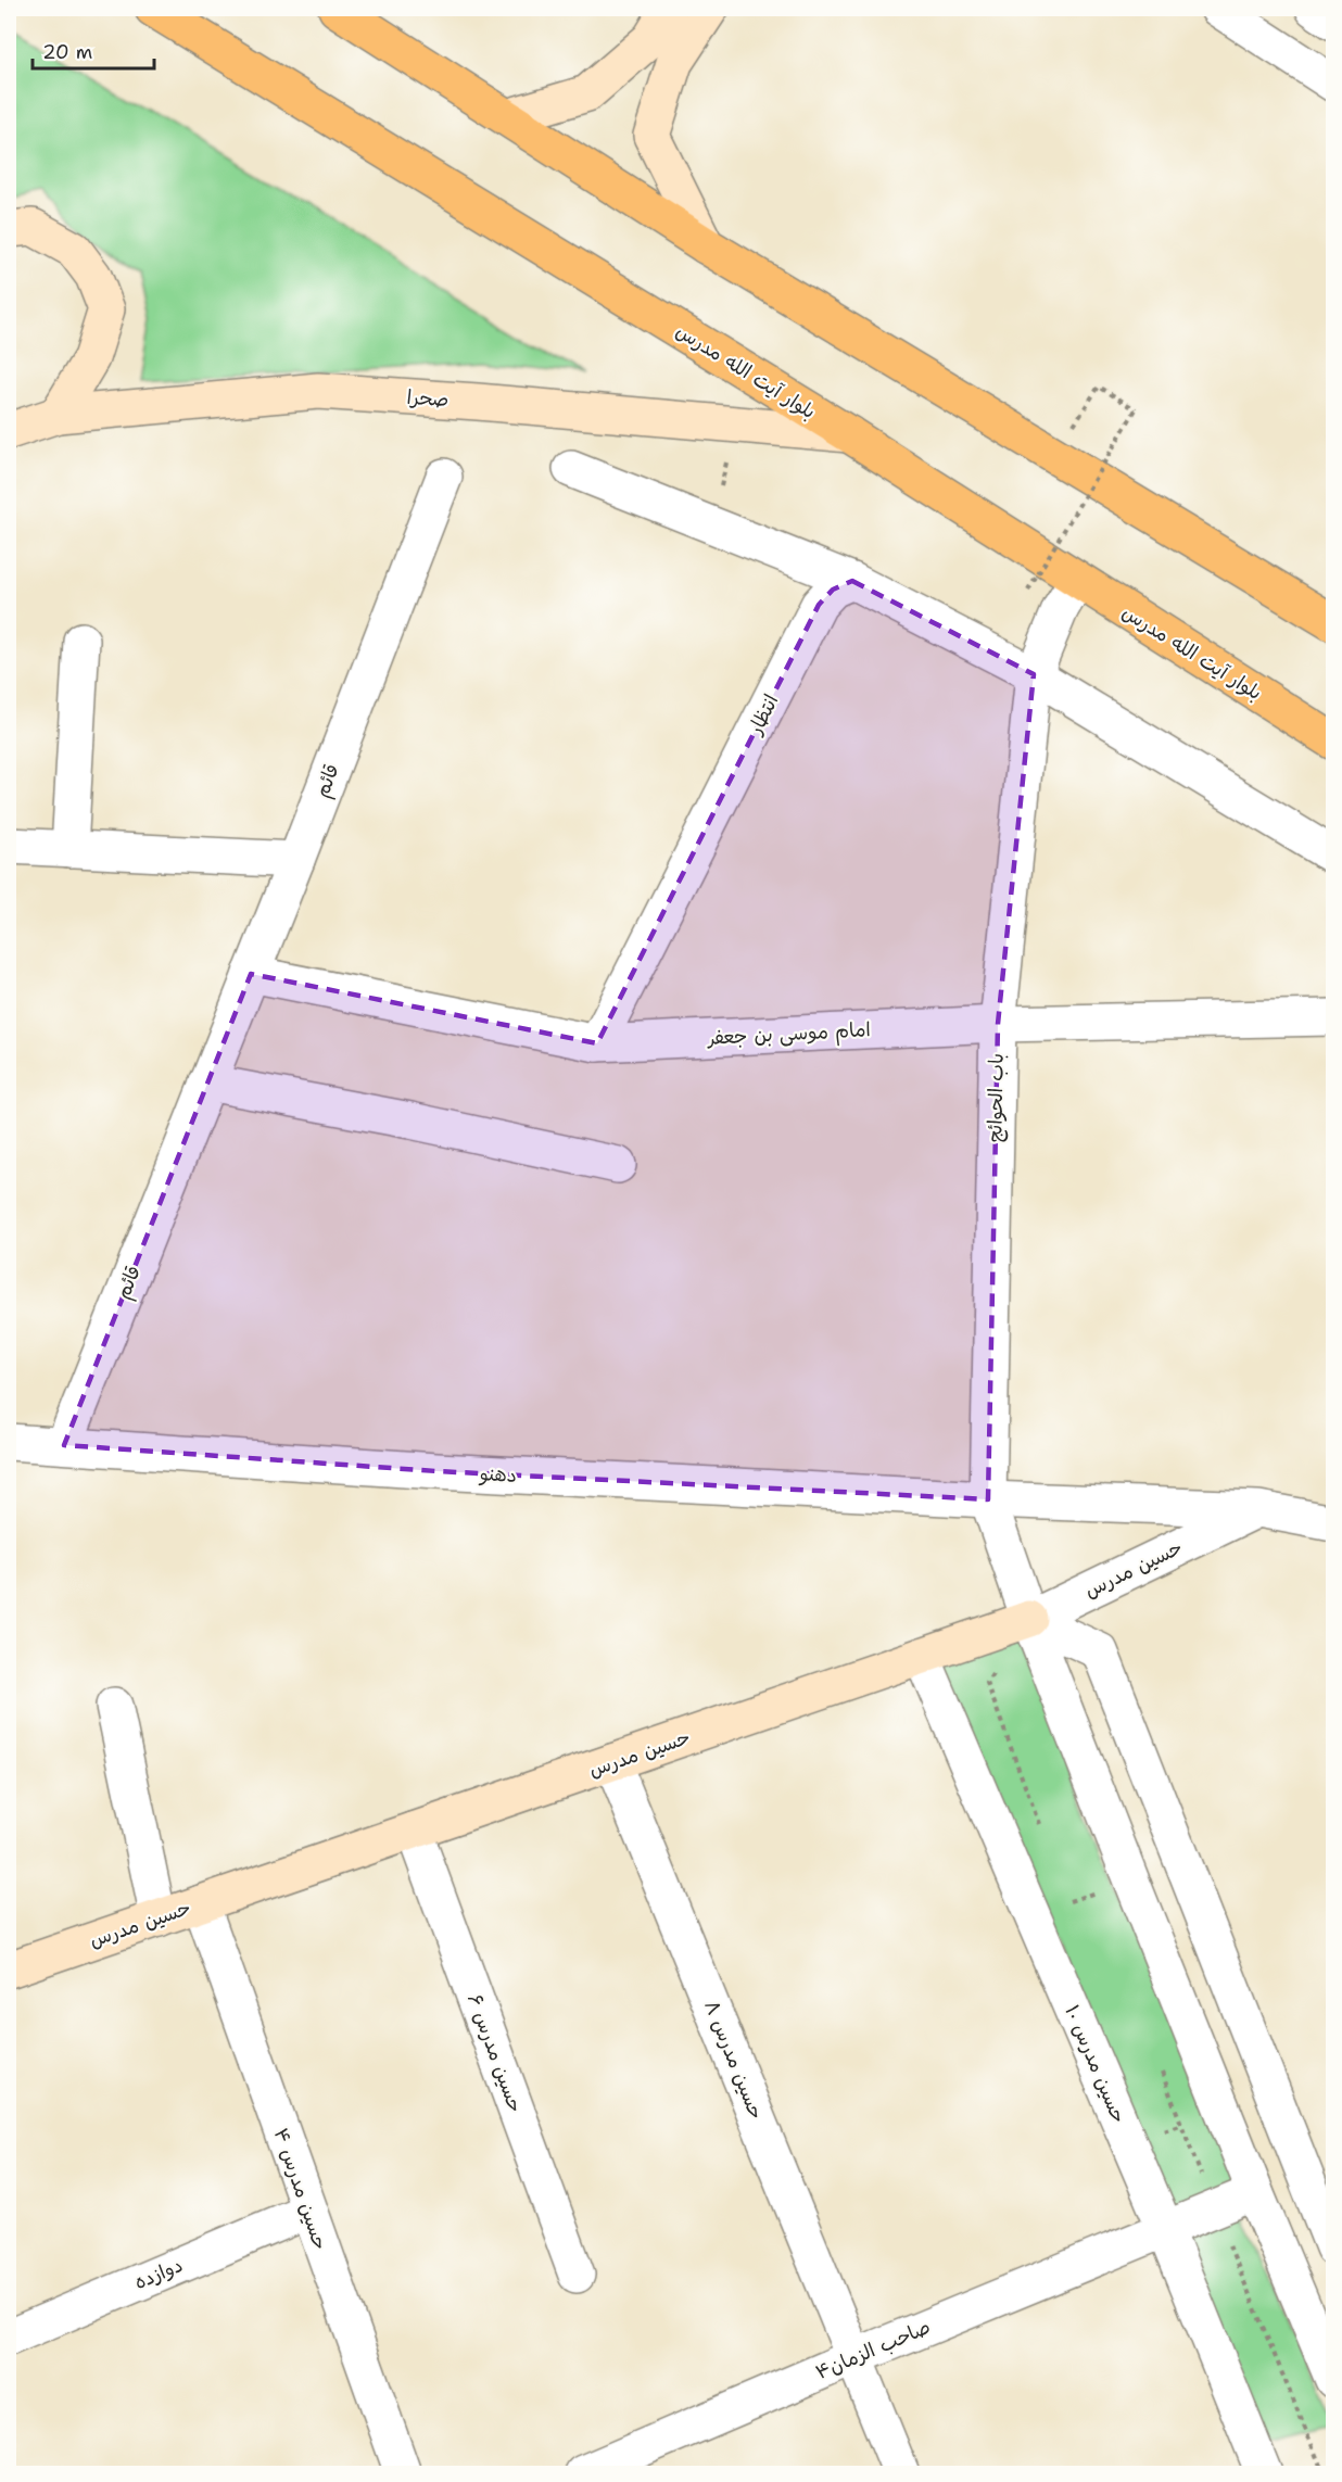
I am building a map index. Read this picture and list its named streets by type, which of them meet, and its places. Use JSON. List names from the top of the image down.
{
  "streets": {
    "main road": ["بلوار آیت الله مدرس"],
    "street": [
      "صحرا",
      "انتظار",
      "قائم",
      "امام موسی بن جعفر",
      "باب الحوائج",
      "دهنو",
      "حسین مدرس",
      "حسین مدرس ۶",
      "حسین مدرس ۸",
      "حسین مدرس ۱۰",
      "حسین مدرس ۴",
      "دوازده",
      "صاحب الزمان۴"
    ]
  },
  "crossings": [
    ["بلوار آیت الله مدرس", "صحرا"],
    ["بلوار آیت الله مدرس", "باب الحوائج"],
    ["انتظار", "امام موسی بن جعفر"],
    ["قائم", "امام موسی بن جعفر"],
    ["قائم", "دهنو"],
    ["امام موسی بن جعفر", "باب الحوائج"],
    ["باب الحوائج", "دهنو"],
    ["باب الحوائج", "حسین مدرس"],
    ["دهنو", "حسین مدرس"],
    ["حسین مدرس", "حسین مدرس ۶"],
    ["حسین مدرس", "حسین مدرس ۸"],
    ["حسین مدرس", "حسین مدرس ۱۰"],
    ["حسین مدرس", "حسین مدرس ۴"],
    ["حسین مدرس ۸", "صاحب الزمان۴"],
    ["حسین مدرس ۱۰", "صاحب الزمان۴"],
    ["حسین مدرس ۴", "دوازده"]
  ],
  "scale_bar": "20 m"
}
